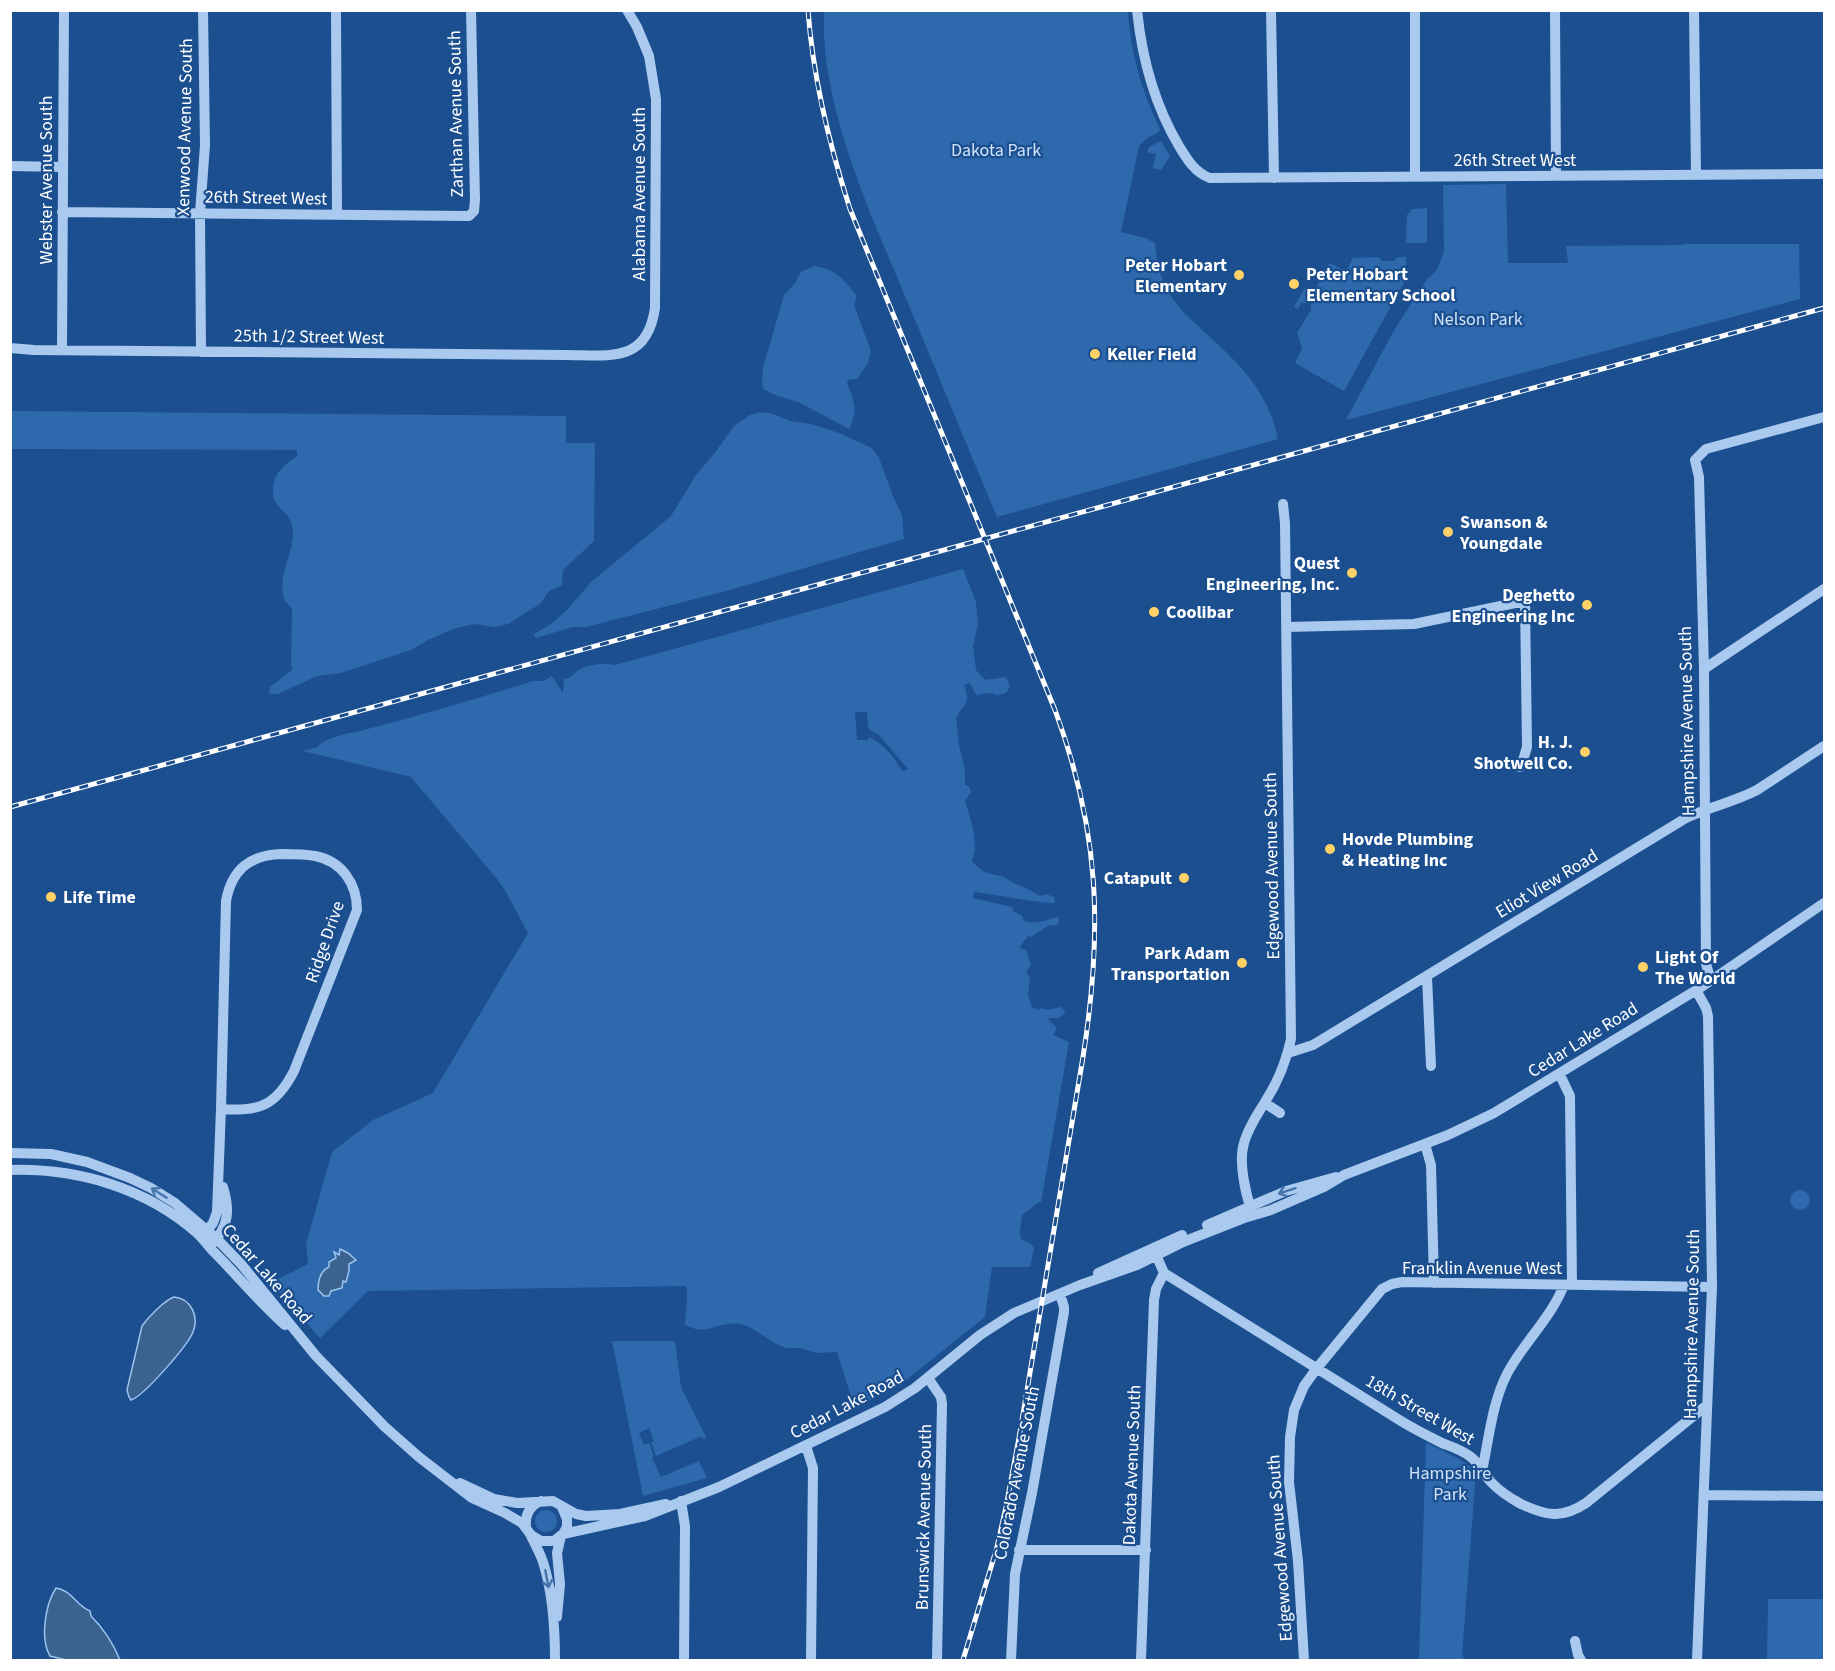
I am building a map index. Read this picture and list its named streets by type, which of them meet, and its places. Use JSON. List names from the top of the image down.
{
  "streets": {
    "street": [
      "Zarthan Avenue South",
      "Xenwood Avenue South",
      "26th Street West",
      "Webster Avenue South",
      "Alabama Avenue South",
      "25th 1/2 Street West",
      "Hampshire Avenue South",
      "Edgewood Avenue South",
      "Eliot View Road",
      "Ridge Drive",
      "Cedar Lake Road",
      "Franklin Avenue West",
      "18th Street West",
      "Dakota Avenue South",
      "Colorado Avenue South",
      "Brunswick Avenue South"
    ]
  },
  "crossings": [
    ["Zarthan Avenue South", "26th Street West"],
    ["Xenwood Avenue South", "26th Street West"],
    ["Xenwood Avenue South", "25th 1/2 Street West"],
    ["26th Street West", "Webster Avenue South"],
    ["Webster Avenue South", "25th 1/2 Street West"],
    ["Alabama Avenue South", "25th 1/2 Street West"],
    ["Hampshire Avenue South", "Eliot View Road"],
    ["Hampshire Avenue South", "Cedar Lake Road"],
    ["Hampshire Avenue South", "Franklin Avenue West"],
    ["Hampshire Avenue South", "18th Street West"],
    ["Edgewood Avenue South", "Eliot View Road"],
    ["Edgewood Avenue South", "Cedar Lake Road"],
    ["Edgewood Avenue South", "Franklin Avenue West"],
    ["Edgewood Avenue South", "18th Street West"],
    ["Ridge Drive", "Cedar Lake Road"],
    ["Cedar Lake Road", "Colorado Avenue South"],
    ["Cedar Lake Road", "Brunswick Avenue South"],
    ["Franklin Avenue West", "18th Street West"]
  ],
  "parks": ["Dakota Park", "Nelson Park", "Hampshire Park"],
  "places": [
    "Peter Hobart Elementary",
    "Peter Hobart Elementary School",
    "Keller Field",
    "Swanson & Youngdale",
    "Quest Engineering, Inc.",
    "Deghetto Engineering Inc",
    "Coolibar",
    "H. J. Shotwell Co.",
    "Hovde Plumbing & Heating Inc",
    "Catapult",
    "Life Time",
    "Park Adam Transportation",
    "Light Of The World"
  ]
}
